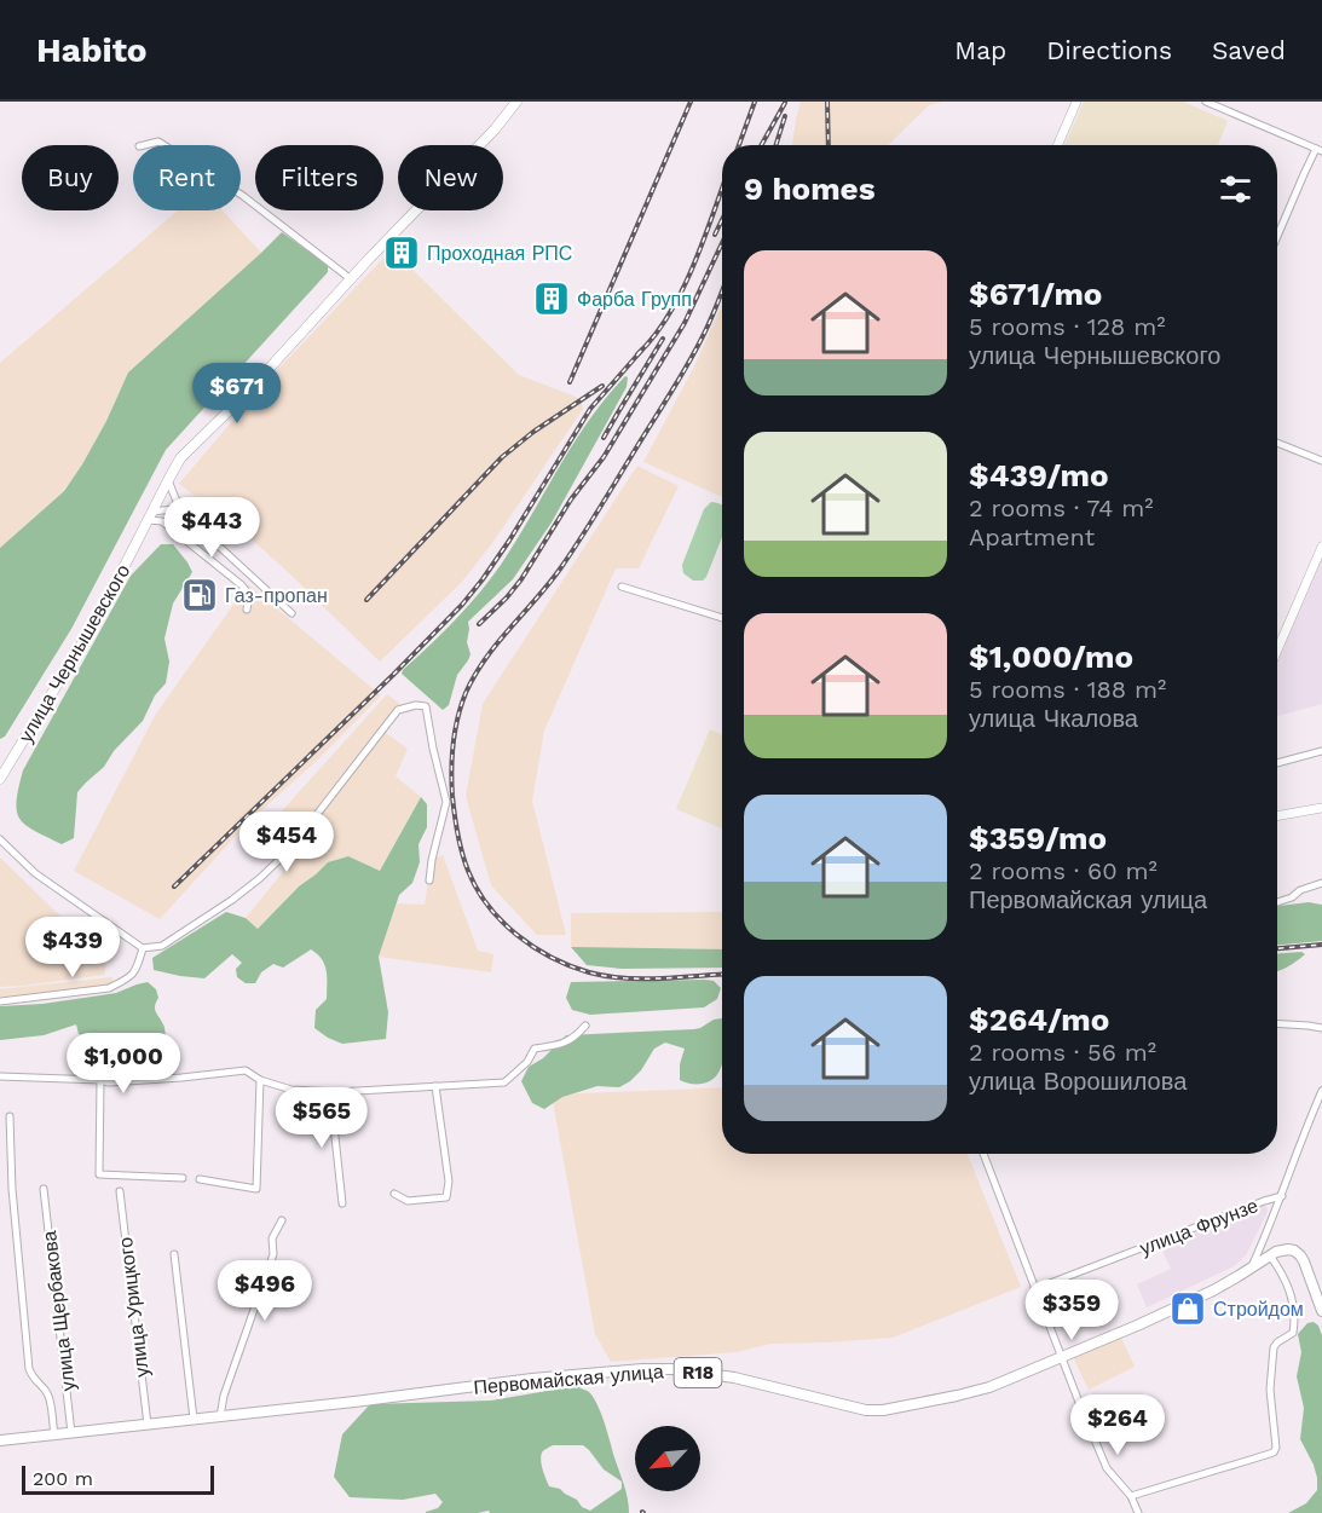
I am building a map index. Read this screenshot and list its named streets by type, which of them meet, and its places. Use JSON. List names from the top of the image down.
{
  "streets": {
    "main road": ["улица Чернышевского", "R18", "Первомайская улица"],
    "street": ["улица Фрунзе", "улица Урицкого", "улица Щербакова"]
  },
  "crossings": [
    ["улица Урицкого", "Первомайская улица"],
    ["улица Щербакова", "Первомайская улица"]
  ],
  "places": {
    "building": ["Проходная РПС", "Фарба Групп"],
    "fuel station": ["Газ-пропан"],
    "shop": ["Стройдом"]
  },
  "scale_bar": "200 m",
  "north": "bottom left",
  "page": {
    "header": "Habito",
    "nav": ["Map", "Directions", "Saved"],
    "chip": [
      "Buy",
      "Rent",
      "Filters",
      "New"
    ],
    "heading": "9 homes",
    "list": [
      {
        "name": "$671/mo",
        "note": "5 rooms · 128 m² · улица Чернышевского"
      },
      {
        "name": "$439/mo",
        "note": "2 rooms · 74 m² · Apartment"
      },
      {
        "name": "$1,000/mo",
        "note": "5 rooms · 188 m² · улица Чкалова"
      },
      {
        "name": "$359/mo",
        "note": "2 rooms · 60 m² · Первомайская улица"
      },
      {
        "name": "$264/mo",
        "note": "2 rooms · 56 m² · улица Ворошилова"
      }
    ],
    "price": [
      "$671",
      "$443",
      "$454",
      "$439",
      "$1,000",
      "$565",
      "$496",
      "$359",
      "$264"
    ],
    "scale": "200 m"
  }
}
